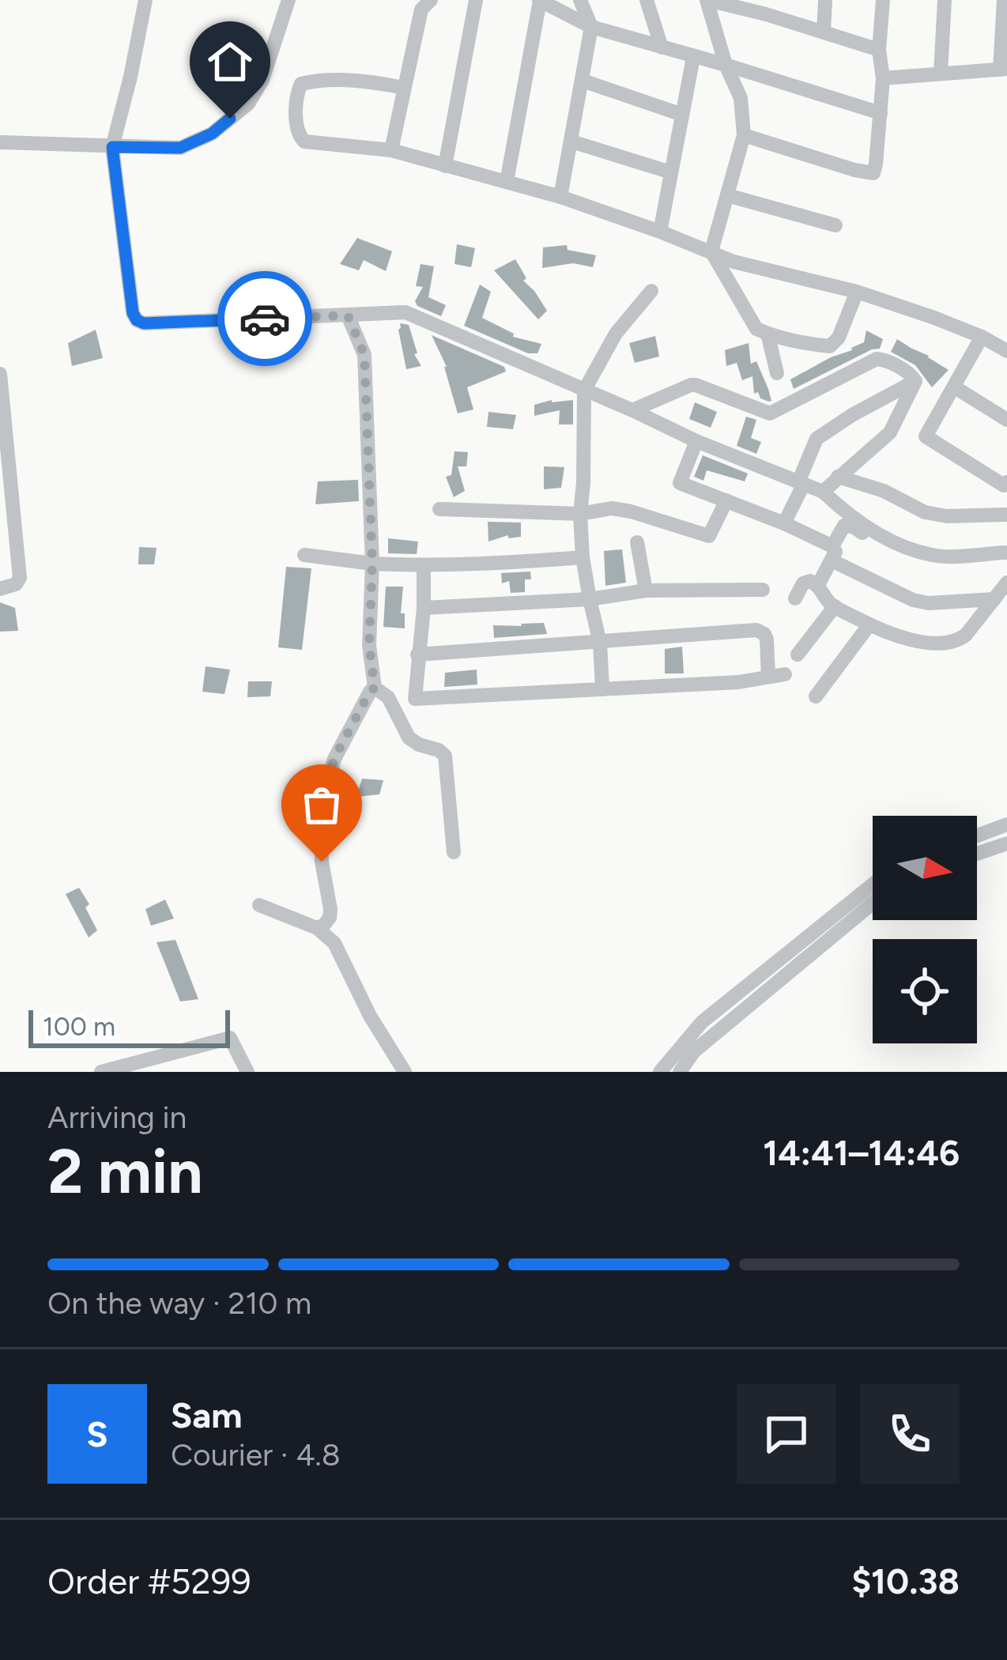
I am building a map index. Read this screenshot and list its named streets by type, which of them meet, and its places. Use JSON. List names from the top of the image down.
{
  "scale_bar": "100 m",
  "north": "right",
  "page": {
    "scale": "100 m",
    "heading": ["2 min", "Arriving in", "14:41–14:46"],
    "panel": [
      "Sam",
      "Courier · 4.8",
      "Order #5299",
      "$10.38"
    ],
    "bar": "On the way · 210 m",
    "round": "S"
  }
}
